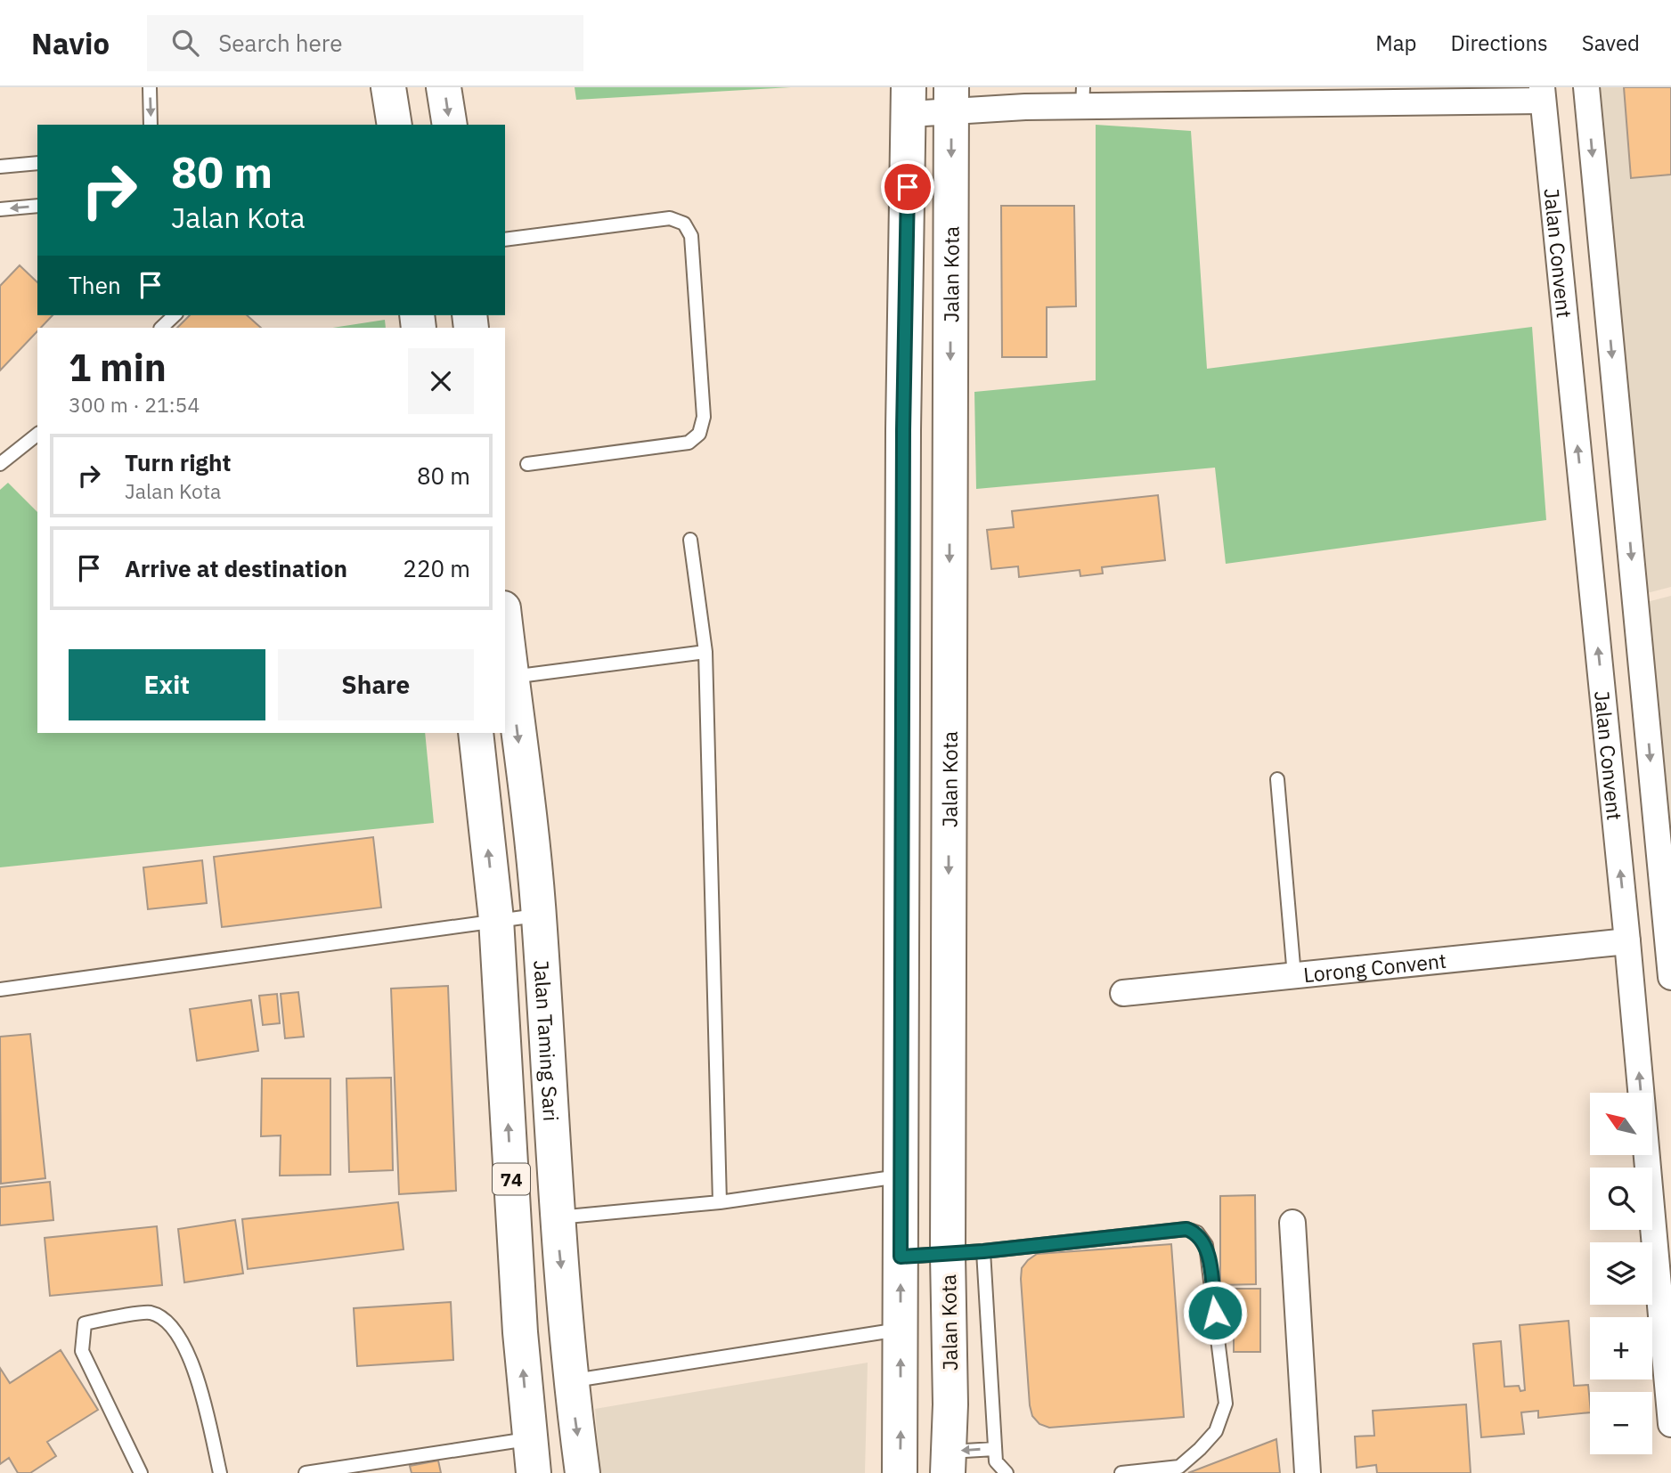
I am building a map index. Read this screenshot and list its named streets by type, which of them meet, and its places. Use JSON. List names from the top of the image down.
{
  "streets": {
    "main road": ["Jalan Kota", "Jalan Taming Sari", "74"],
    "street": ["Jalan Convent", "Lorong Convent"]
  },
  "crossings": [
    ["Jalan Convent", "Lorong Convent"]
  ],
  "north": "top left",
  "page": {
    "header": "Navio",
    "search": "Search here",
    "nav": ["Map", "Directions", "Saved"],
    "turn": ["80 m", "Jalan Kota"],
    "then": "Then",
    "heading": ["1 min", "300 m · 21:54"],
    "list": [
      {
        "name": "Turn right",
        "note": "Jalan Kota",
        "value": "80 m"
      },
      {
        "name": "Arrive at destination",
        "value": "220 m"
      }
    ],
    "buttons": ["Exit", "Share"],
    "map_buttons": ["+", "−"]
  }
}
